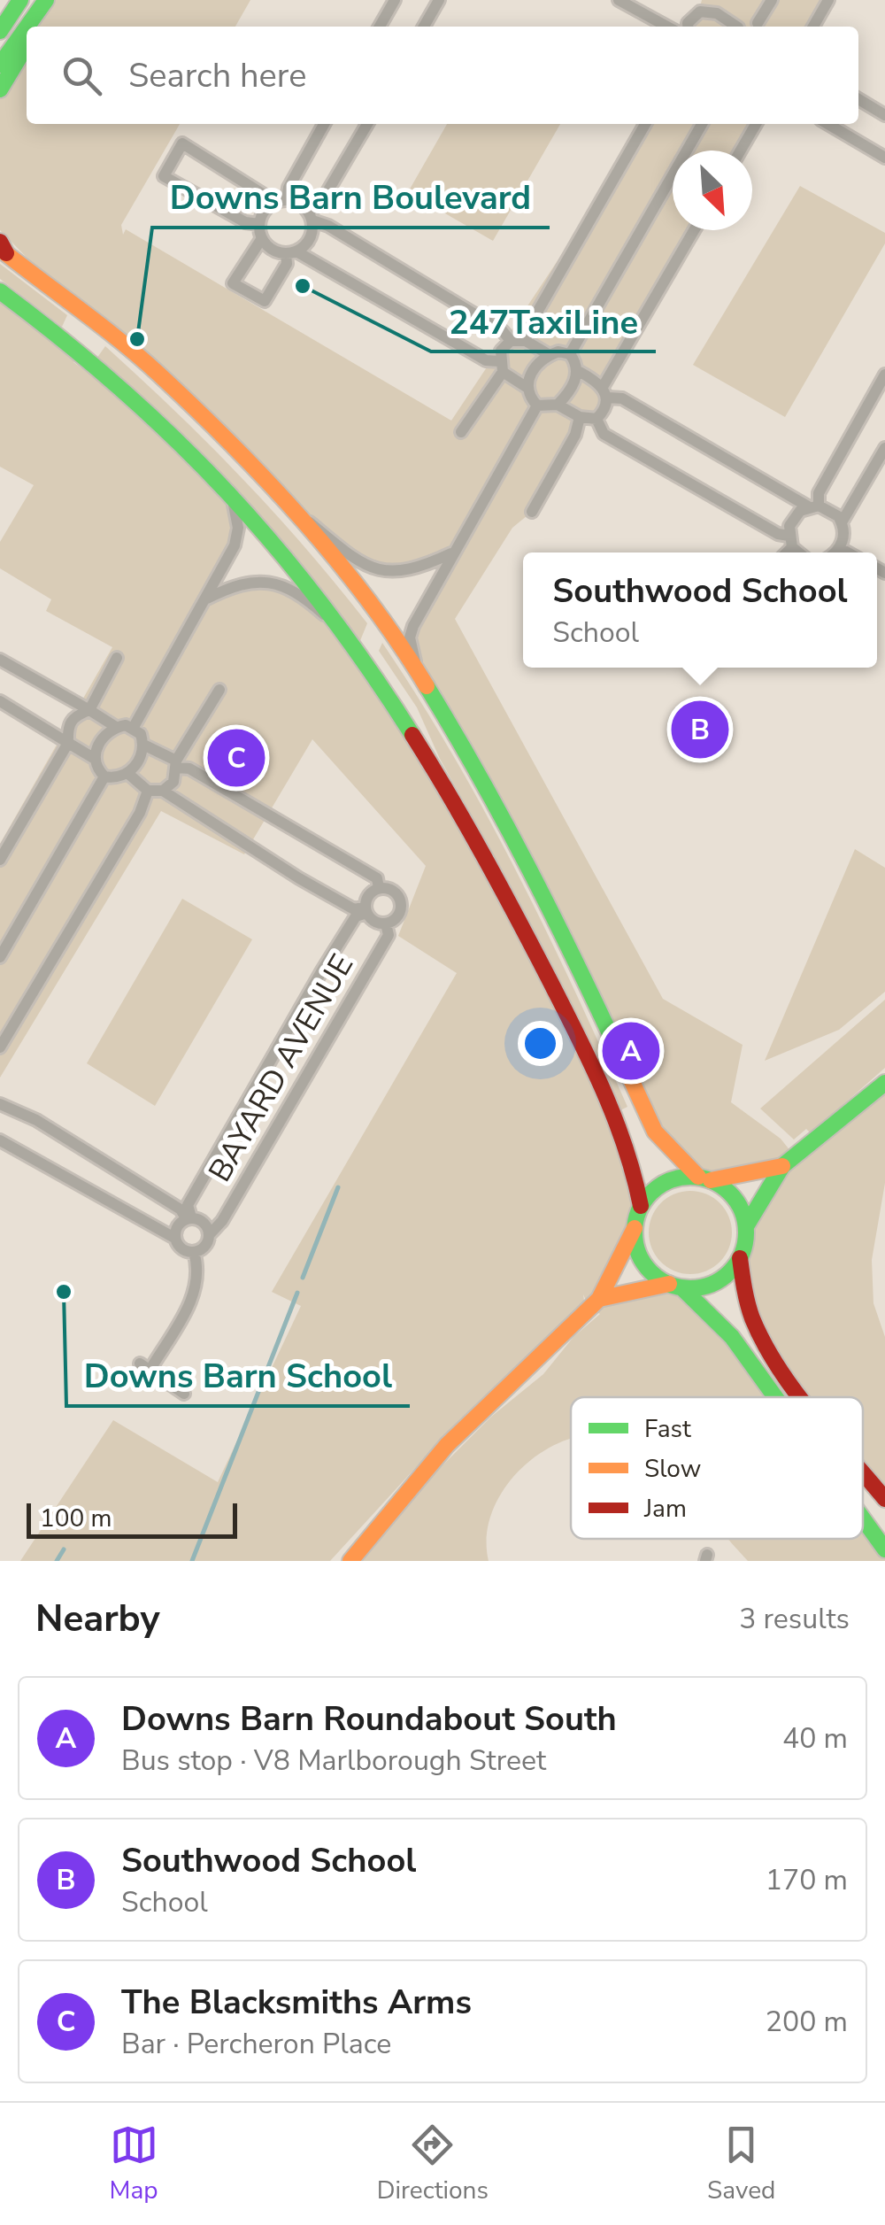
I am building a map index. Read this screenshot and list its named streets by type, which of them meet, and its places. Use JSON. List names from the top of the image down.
{
  "streets": {
    "street": ["BAYARD AVENUE"]
  },
  "places": ["247TaxiLine", "Downs Barn Boulevard", "Downs Barn School"],
  "legend": ["Fast", "Slow", "Jam"],
  "scale_bar": "100 m",
  "north": "bottom right",
  "page": {
    "search": "Search here",
    "popup": ["Southwood School", "School"],
    "pins": ["B", "C", "A"],
    "scale": "100 m",
    "heading": ["Nearby", "3 results"],
    "list": [
      {
        "mark": "A",
        "name": "Downs Barn Roundabout South",
        "note": "Bus stop · V8 Marlborough Street",
        "value": "40 m"
      },
      {
        "mark": "B",
        "name": "Southwood School",
        "note": "School",
        "value": "170 m"
      },
      {
        "mark": "C",
        "name": "The Blacksmiths Arms",
        "note": "Bar · Percheron Place",
        "value": "200 m"
      }
    ],
    "nav": ["Map", "Directions", "Saved"]
  }
}
